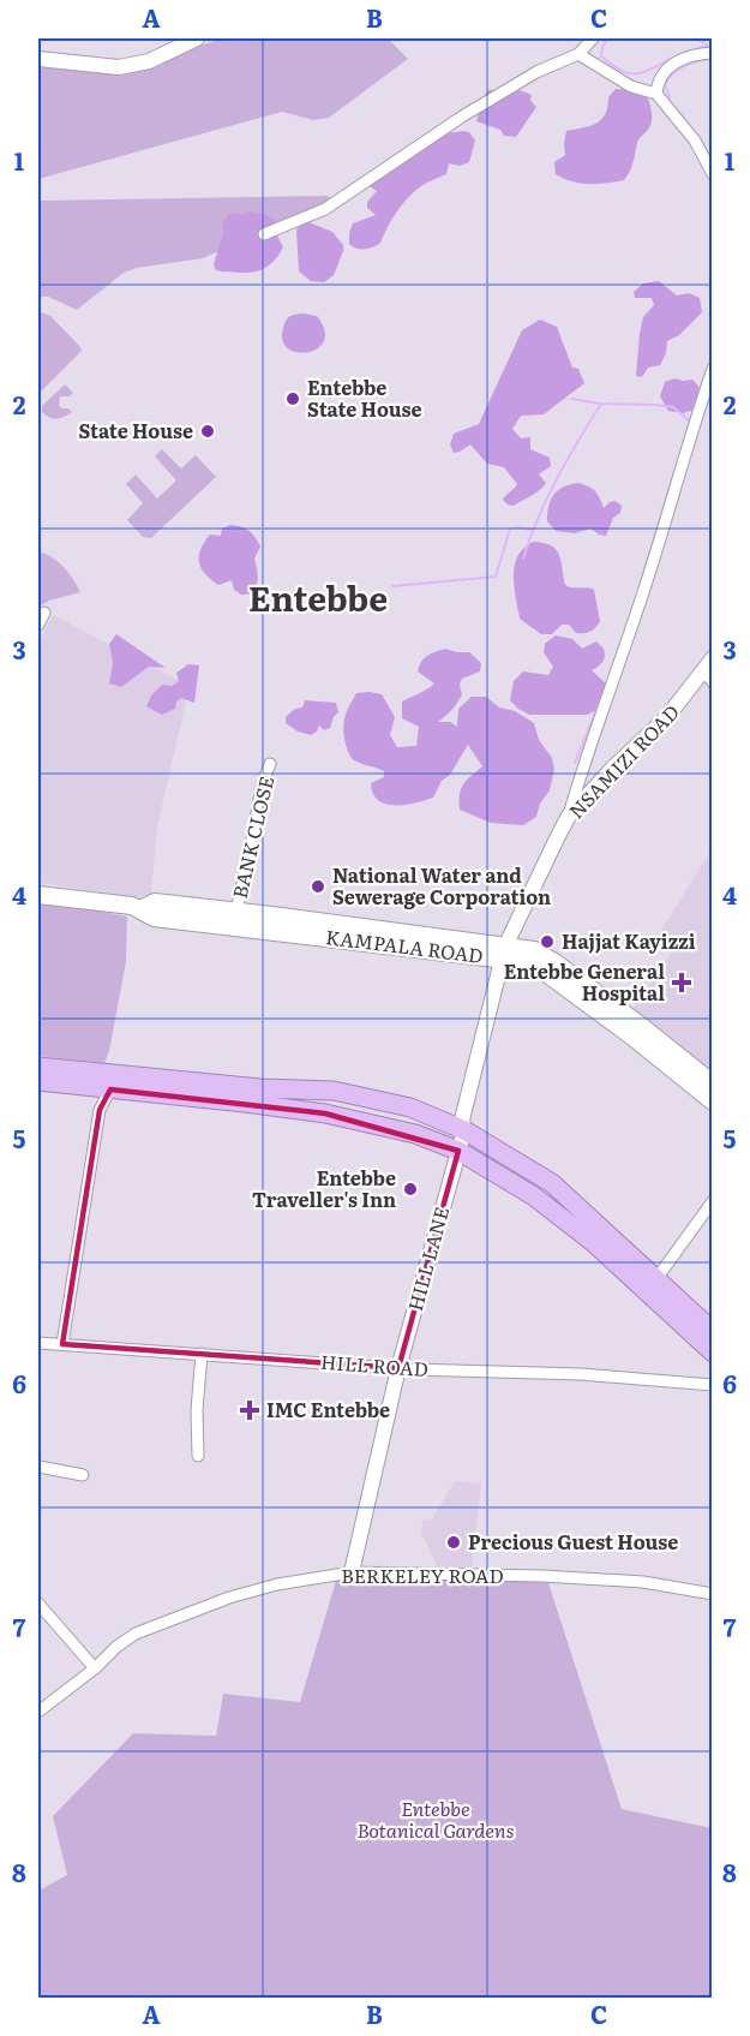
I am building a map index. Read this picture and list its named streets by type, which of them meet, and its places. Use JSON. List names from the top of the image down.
{
  "streets": {
    "main road": ["KAMPALA ROAD"],
    "street": [
      "NSAMIZI ROAD",
      "BANK CLOSE",
      "HILL LANE",
      "HILL ROAD",
      "BERKELEY ROAD"
    ]
  },
  "crossings": [
    ["NSAMIZI ROAD", "KAMPALA ROAD"],
    ["NSAMIZI ROAD", "HILL LANE"],
    ["BANK CLOSE", "KAMPALA ROAD"],
    ["KAMPALA ROAD", "HILL LANE"],
    ["HILL LANE", "HILL ROAD"],
    ["HILL LANE", "BERKELEY ROAD"]
  ],
  "districts": ["Entebbe"],
  "parks": ["Entebbe Botanical Gardens"],
  "places": {
    "other": [
      "Entebbe State House",
      "State House",
      "National Water and Sewerage Corporation",
      "Hajjat Kayizzi",
      "Entebbe Traveller's Inn",
      "Precious Guest House"
    ],
    "health": ["Entebbe General Hospital", "IMC Entebbe"]
  },
  "grid": {
    "columns": ["A", "B", "C"],
    "rows": [
      "1",
      "2",
      "3",
      "4",
      "5",
      "6",
      "7",
      "8"
    ]
  }
}
